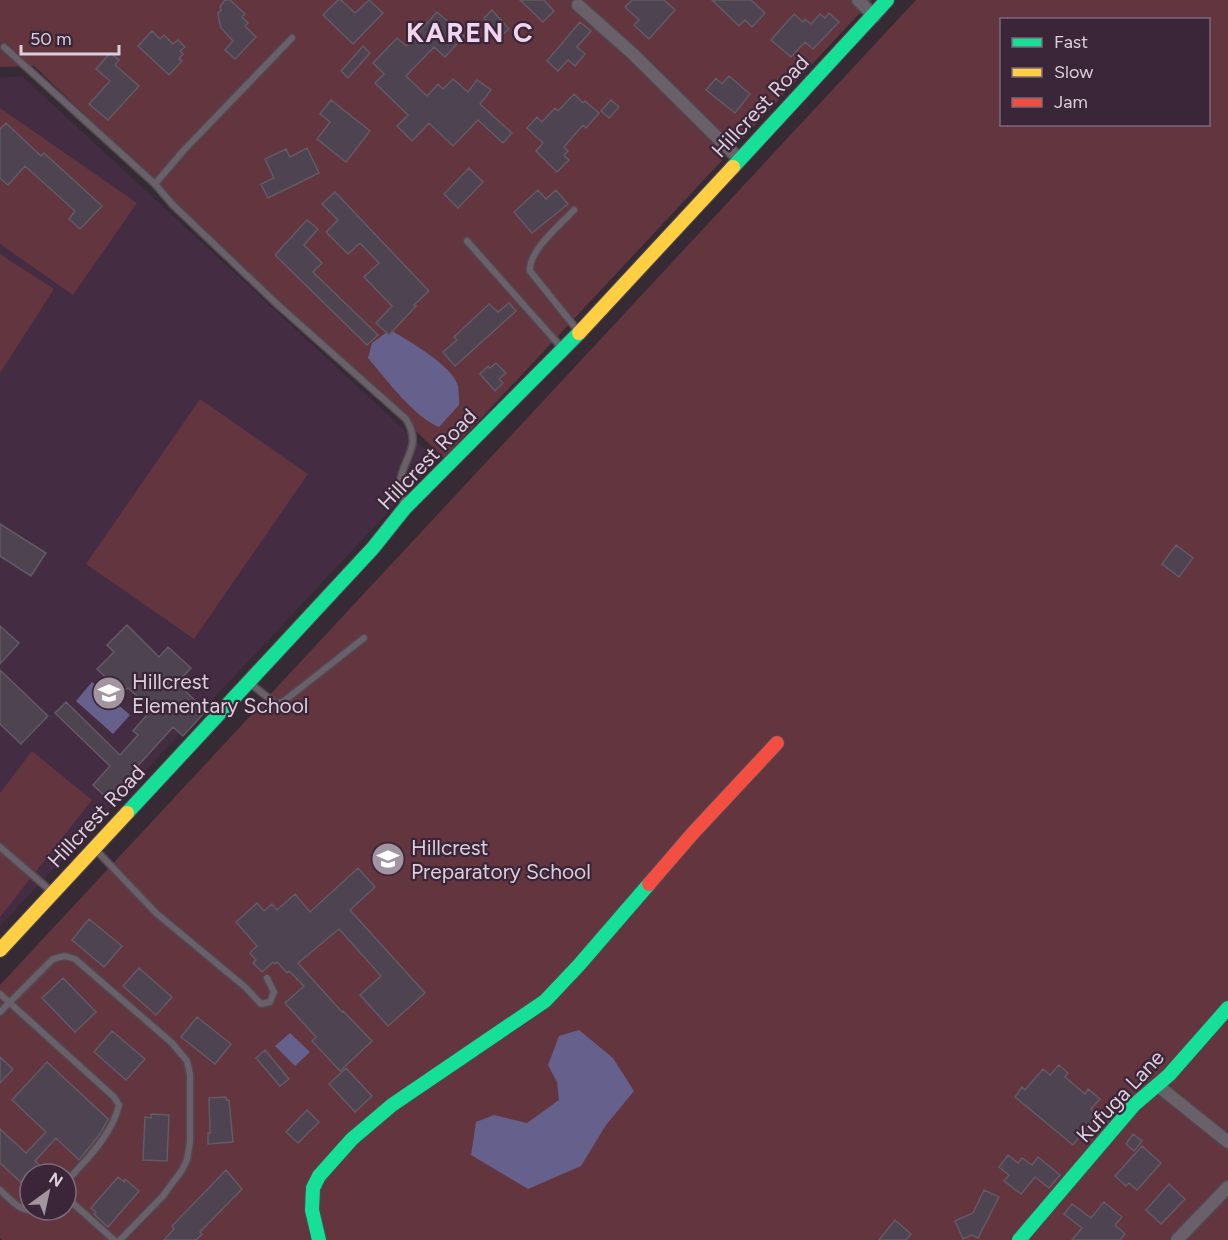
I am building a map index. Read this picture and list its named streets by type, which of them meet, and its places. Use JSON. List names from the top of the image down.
{
  "streets": {
    "street": ["Hillcrest Road", "Kufuga Lane"]
  },
  "districts": ["KAREN C"],
  "places": {
    "school or university": ["Hillcrest Elementary School", "Hillcrest Preparatory School"]
  },
  "legend": ["Fast", "Slow", "Jam"],
  "scale_bar": "50 m",
  "north": "top right"
}
